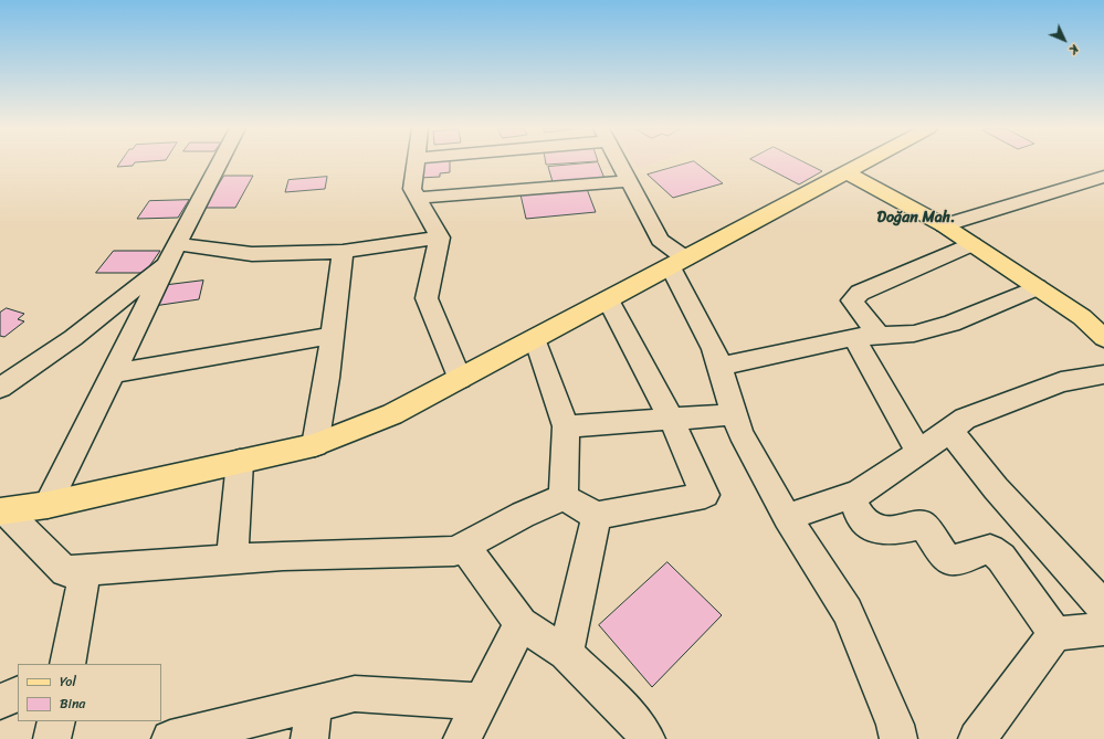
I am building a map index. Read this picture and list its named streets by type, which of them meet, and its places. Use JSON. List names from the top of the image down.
{
  "districts": ["Doğan Mah."],
  "legend": ["Yol", "Bina"],
  "north": "bottom right"
}
